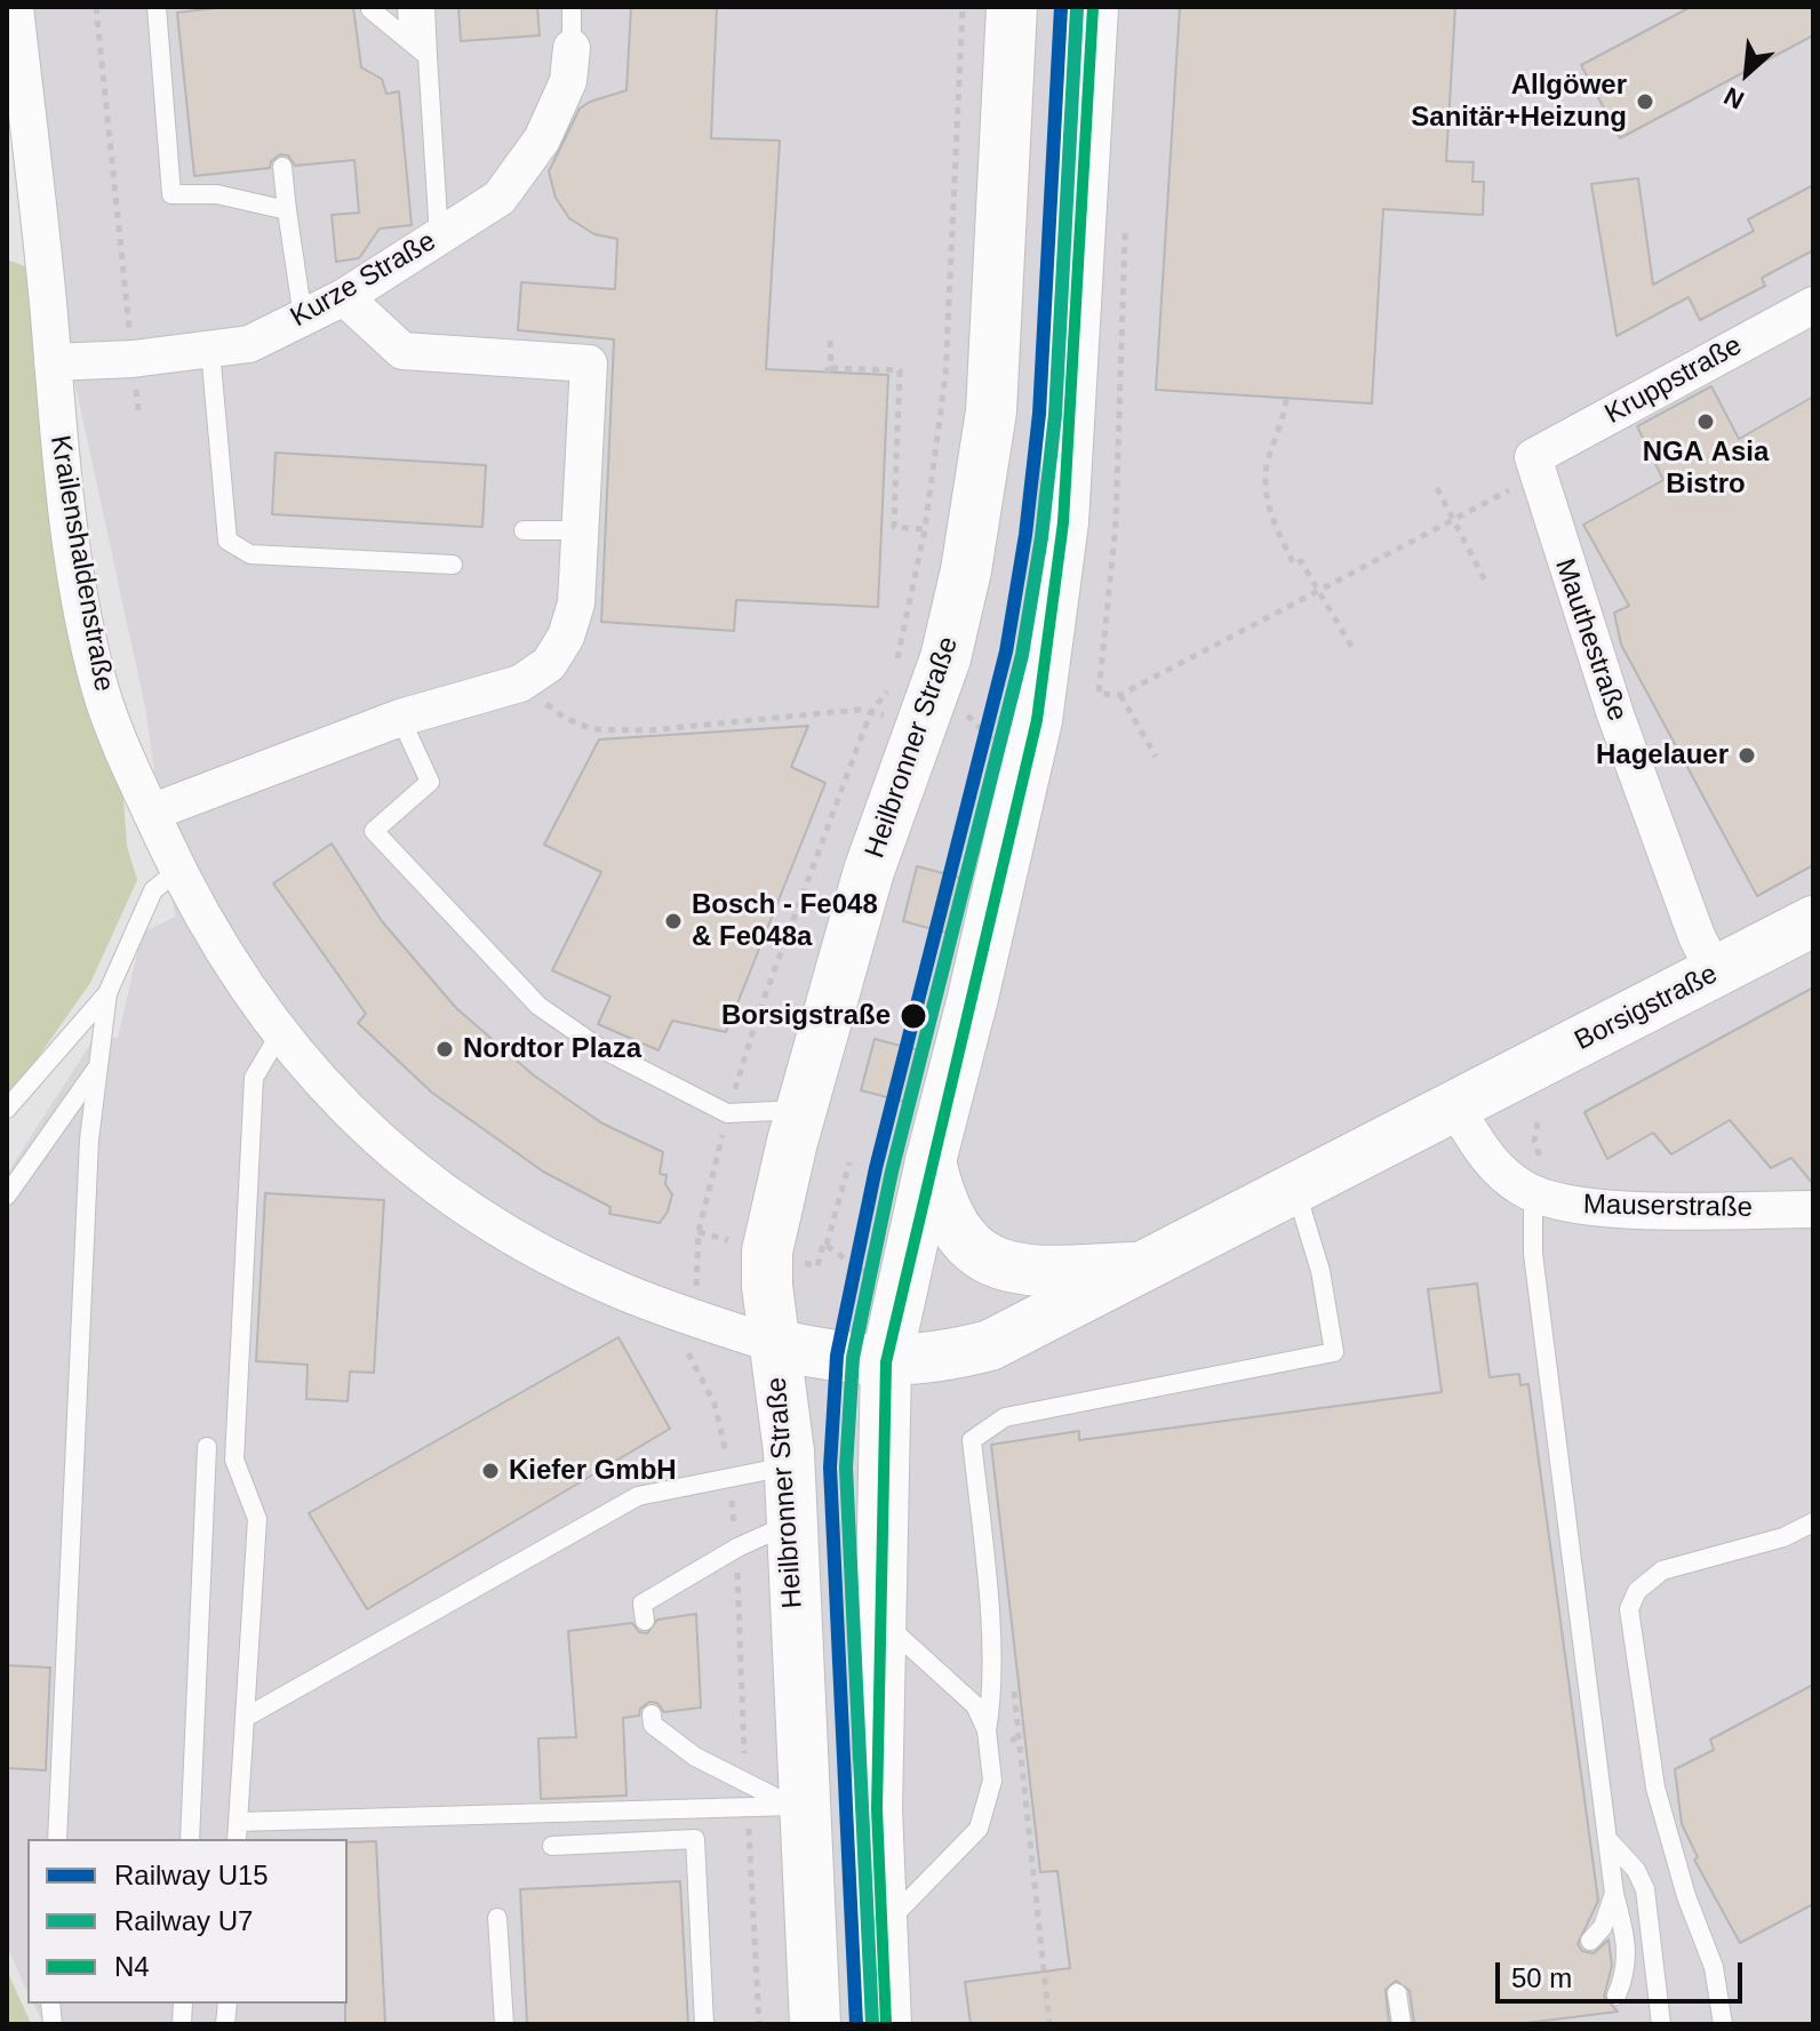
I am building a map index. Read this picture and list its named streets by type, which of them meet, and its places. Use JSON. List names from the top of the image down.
{
  "streets": {
    "main road": ["Heilbronner Straße", "Borsigstraße"],
    "street": [
      "Kurze Straße",
      "Kruppstraße",
      "Krailenshaldenstraße",
      "Mauthestraße",
      "Mauserstraße"
    ]
  },
  "crossings": [
    ["Kurze Straße", "Krailenshaldenstraße"],
    ["Kruppstraße", "Mauthestraße"],
    ["Krailenshaldenstraße", "Heilbronner Straße"],
    ["Krailenshaldenstraße", "Borsigstraße"],
    ["Mauthestraße", "Borsigstraße"],
    ["Heilbronner Straße", "Borsigstraße"],
    ["Borsigstraße", "Mauserstraße"]
  ],
  "places": [
    "Allgöwer Sanitär+Heizung",
    "NGA Asia Bistro",
    "Hagelauer",
    "Bosch - Fe048 & Fe048a",
    "Borsigstraße",
    "Nordtor Plaza",
    "Kiefer GmbH"
  ],
  "lines": ["rail line U15", "transit line N4", "rail line U7"],
  "legend": ["Railway U15", "Railway U7", "N4"],
  "scale_bar": "50 m",
  "north": "bottom left"
}
